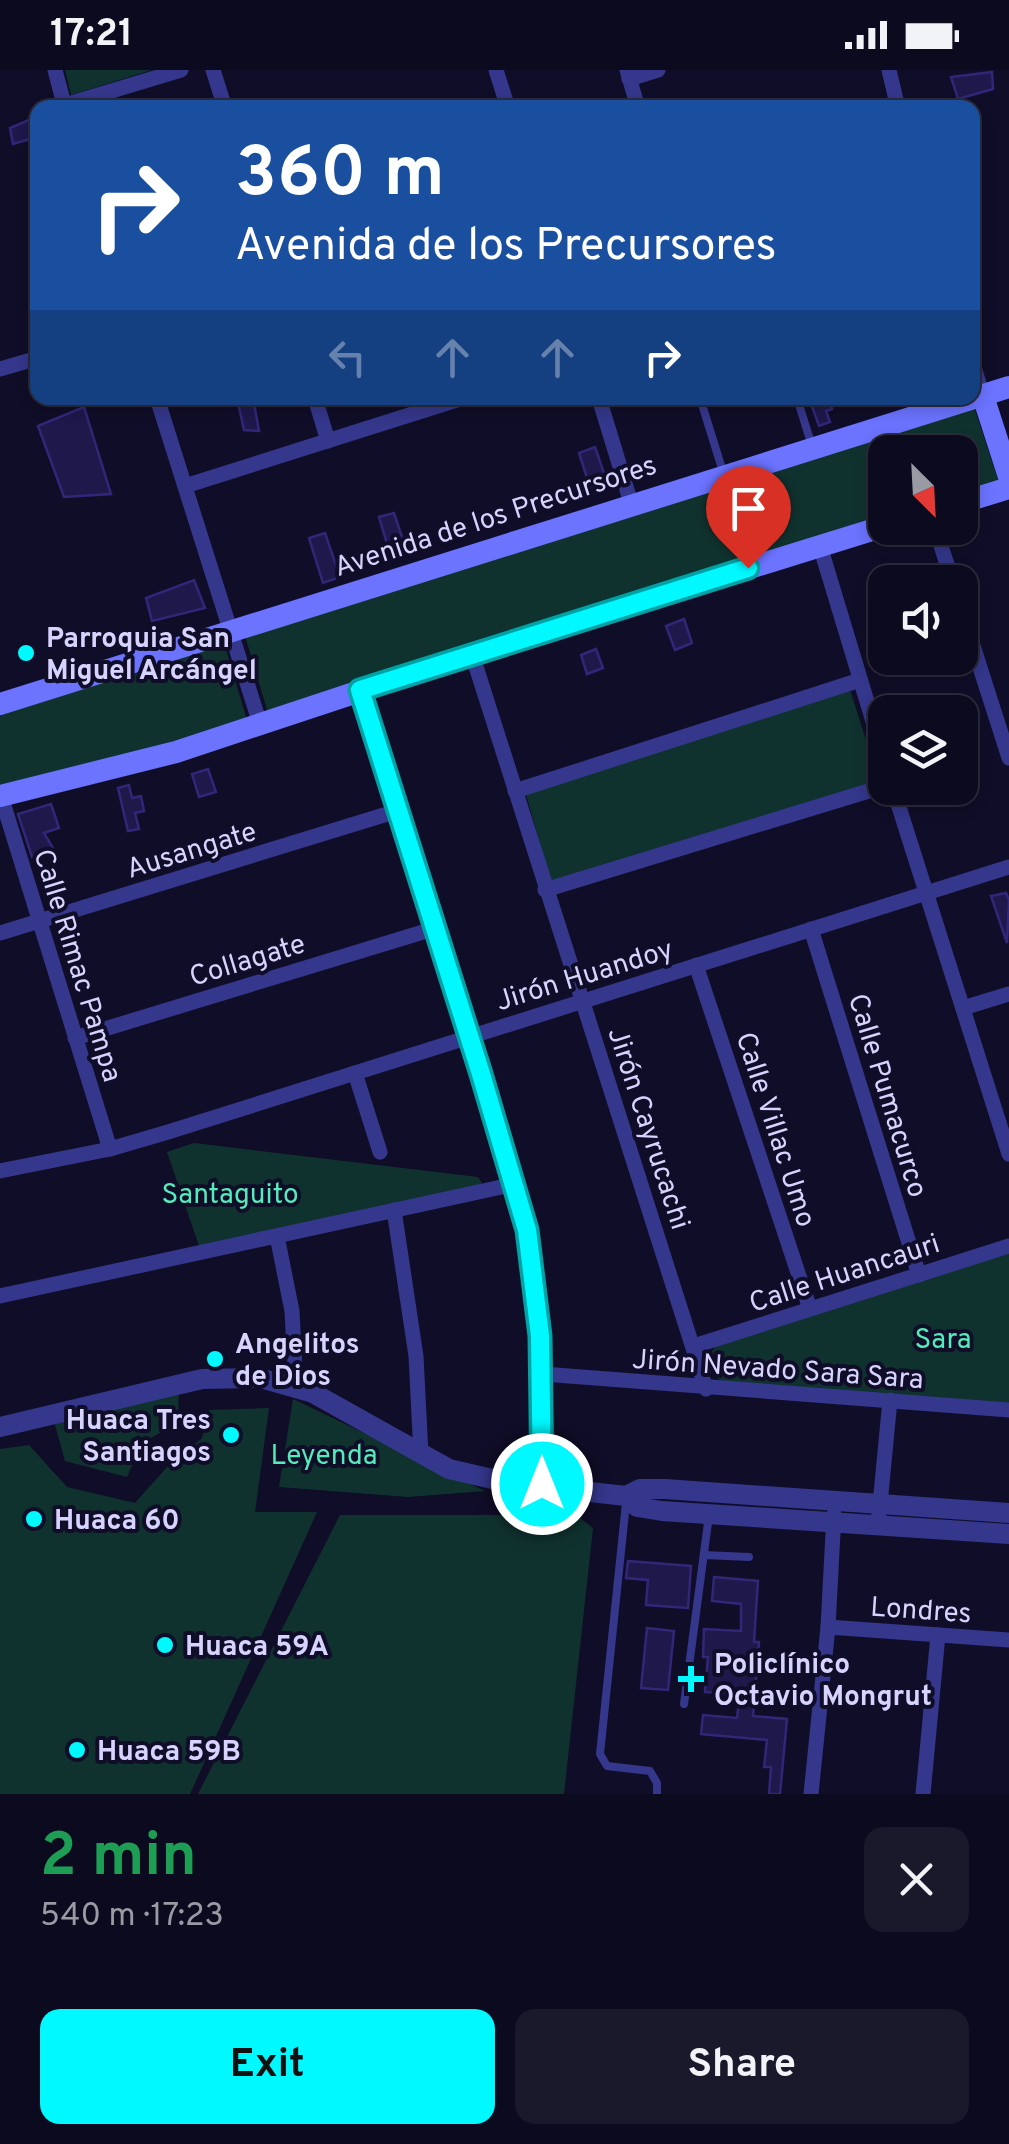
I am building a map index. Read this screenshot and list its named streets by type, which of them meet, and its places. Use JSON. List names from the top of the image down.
{
  "streets": {
    "main road": ["Avenida de los Precursores"],
    "street": [
      "Ausangate",
      "Collagate",
      "Calle Rimac Pampa",
      "Jirón Huandoy",
      "Calle Pumacurco",
      "Jirón Cayrucachi",
      "Calle Villac Umo",
      "Calle Huancauri",
      "Jirón Nevado Sara Sara",
      "Londres"
    ]
  },
  "crossings": [
    ["Ausangate", "Calle Rimac Pampa"],
    ["Collagate", "Calle Rimac Pampa"],
    ["Calle Rimac Pampa", "Jirón Huandoy"],
    ["Jirón Huandoy", "Calle Pumacurco"],
    ["Jirón Huandoy", "Jirón Cayrucachi"],
    ["Jirón Huandoy", "Calle Villac Umo"],
    ["Calle Pumacurco", "Calle Huancauri"],
    ["Jirón Cayrucachi", "Calle Huancauri"],
    ["Jirón Cayrucachi", "Jirón Nevado Sara Sara"],
    ["Calle Villac Umo", "Calle Huancauri"]
  ],
  "parks": ["Santaguito", "Sara", "Leyenda"],
  "places": {
    "other": [
      "Parroquia San Miguel Arcángel",
      "Angelitos de Dios",
      "Huaca Tres Santiagos",
      "Huaca 60",
      "Huaca 59A",
      "Huaca 59B"
    ],
    "health": ["Policlínico Octavio Mongrut"]
  },
  "north": "bottom right",
  "page": {
    "status": "17:21",
    "turn": ["360 m", "Avenida de los Precursores"],
    "heading": ["2 min", "540 m · 17:23"],
    "buttons": ["Exit", "Share"]
  }
}
